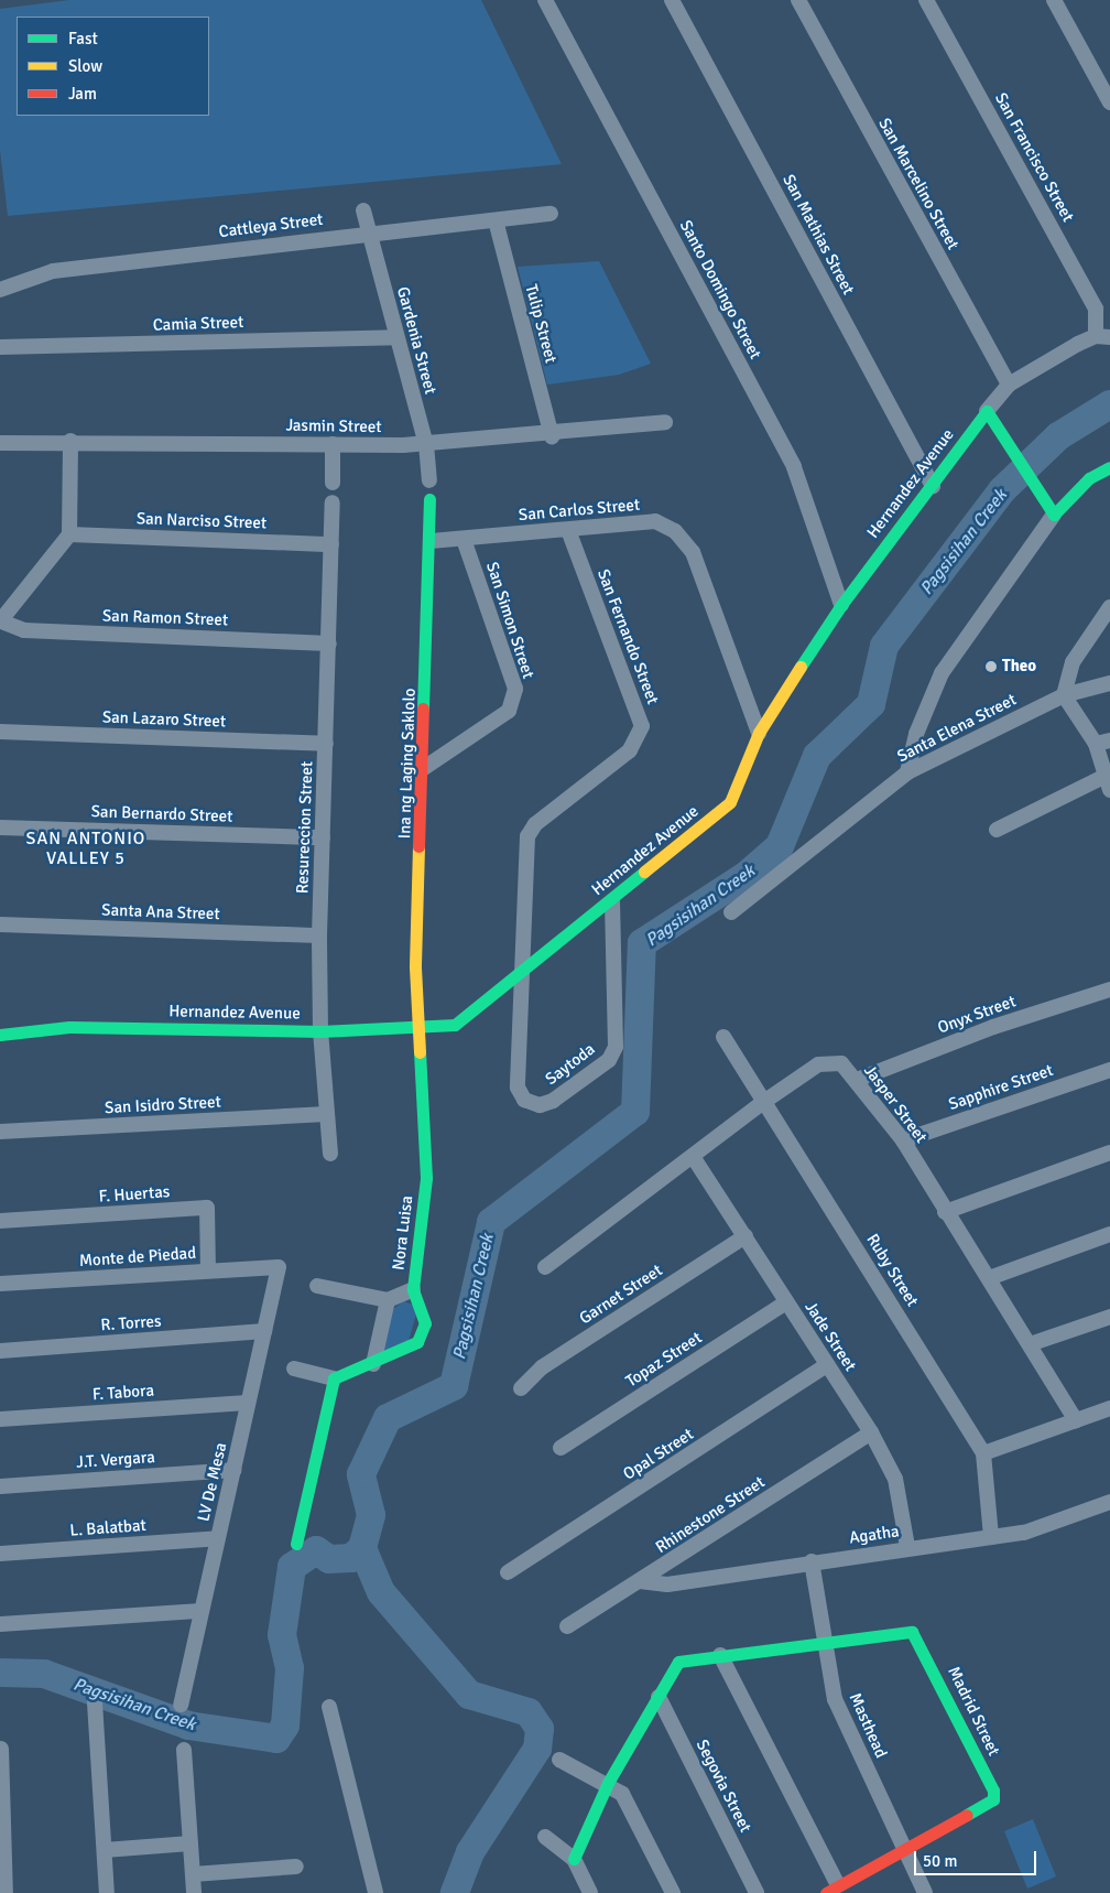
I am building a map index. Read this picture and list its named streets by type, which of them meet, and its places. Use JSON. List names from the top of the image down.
{
  "streets": {
    "street": [
      "San Francisco Street",
      "San Marcelino Street",
      "Cattleya Street",
      "San Mathias Street",
      "Santo Domingo Street",
      "Camia Street",
      "Tulip Street",
      "Gardenia Street",
      "Jasmin Street",
      "Hernandez Avenue",
      "San Carlos Street",
      "San Narciso Street",
      "San Ramon Street",
      "San Simon Street",
      "San Fernando Street",
      "San Lazaro Street",
      "Santa Elena Street",
      "Ina ng Laging Saklolo",
      "San Bernardo Street",
      "Resureccion Street",
      "Santa Ana Street",
      "Onyx Street",
      "Saytoda",
      "Sapphire Street",
      "Jasper Street",
      "San Isidro Street",
      "F. Huertas",
      "Nora Luisa",
      "Monte de Piedad",
      "Ruby Street",
      "Garnet Street",
      "R. Torres",
      "Jade Street",
      "Topaz Street",
      "F. Tabora",
      "Opal Street",
      "J.T. Vergara",
      "LV De Mesa",
      "Rhinestone Street",
      "L. Balatbat",
      "Agatha",
      "Madrid Street",
      "Masthead",
      "Segovia Street"
    ]
  },
  "crossings": [
    ["San Francisco Street", "Hernandez Avenue"],
    ["San Marcelino Street", "Hernandez Avenue"],
    ["Cattleya Street", "Tulip Street"],
    ["Cattleya Street", "Gardenia Street"],
    ["San Mathias Street", "Hernandez Avenue"],
    ["Santo Domingo Street", "Hernandez Avenue"],
    ["Camia Street", "Gardenia Street"],
    ["Tulip Street", "Jasmin Street"],
    ["Gardenia Street", "Jasmin Street"],
    ["Hernandez Avenue", "San Carlos Street"],
    ["Hernandez Avenue", "San Fernando Street"],
    ["Hernandez Avenue", "Ina ng Laging Saklolo"],
    ["Hernandez Avenue", "Resureccion Street"],
    ["Hernandez Avenue", "Saytoda"],
    ["Hernandez Avenue", "Nora Luisa"],
    ["San Carlos Street", "San Simon Street"],
    ["San Carlos Street", "San Fernando Street"],
    ["San Carlos Street", "Ina ng Laging Saklolo"],
    ["San Narciso Street", "Resureccion Street"],
    ["San Ramon Street", "Resureccion Street"],
    ["San Simon Street", "Ina ng Laging Saklolo"],
    ["San Fernando Street", "Saytoda"],
    ["San Lazaro Street", "Resureccion Street"],
    ["Ina ng Laging Saklolo", "Nora Luisa"],
    ["San Bernardo Street", "Resureccion Street"],
    ["Resureccion Street", "Santa Ana Street"],
    ["Resureccion Street", "San Isidro Street"],
    ["Onyx Street", "Jasper Street"],
    ["Sapphire Street", "Jasper Street"],
    ["Jasper Street", "Ruby Street"],
    ["Jasper Street", "Jade Street"],
    ["F. Huertas", "Monte de Piedad"],
    ["Monte de Piedad", "LV De Mesa"],
    ["Ruby Street", "Agatha"],
    ["Garnet Street", "Jade Street"],
    ["R. Torres", "LV De Mesa"],
    ["Jade Street", "Topaz Street"],
    ["Jade Street", "Opal Street"],
    ["Jade Street", "Rhinestone Street"],
    ["Jade Street", "Agatha"],
    ["F. Tabora", "LV De Mesa"],
    ["J.T. Vergara", "LV De Mesa"],
    ["LV De Mesa", "L. Balatbat"],
    ["Rhinestone Street", "Agatha"],
    ["Agatha", "Masthead"],
    ["Madrid Street", "Masthead"]
  ],
  "districts": ["SAN ANTONIO VALLEY 5"],
  "water": ["Pagsisihan Creek"],
  "places": ["Theo"],
  "legend": ["Fast", "Slow", "Jam"],
  "scale_bar": "50 m"
}
